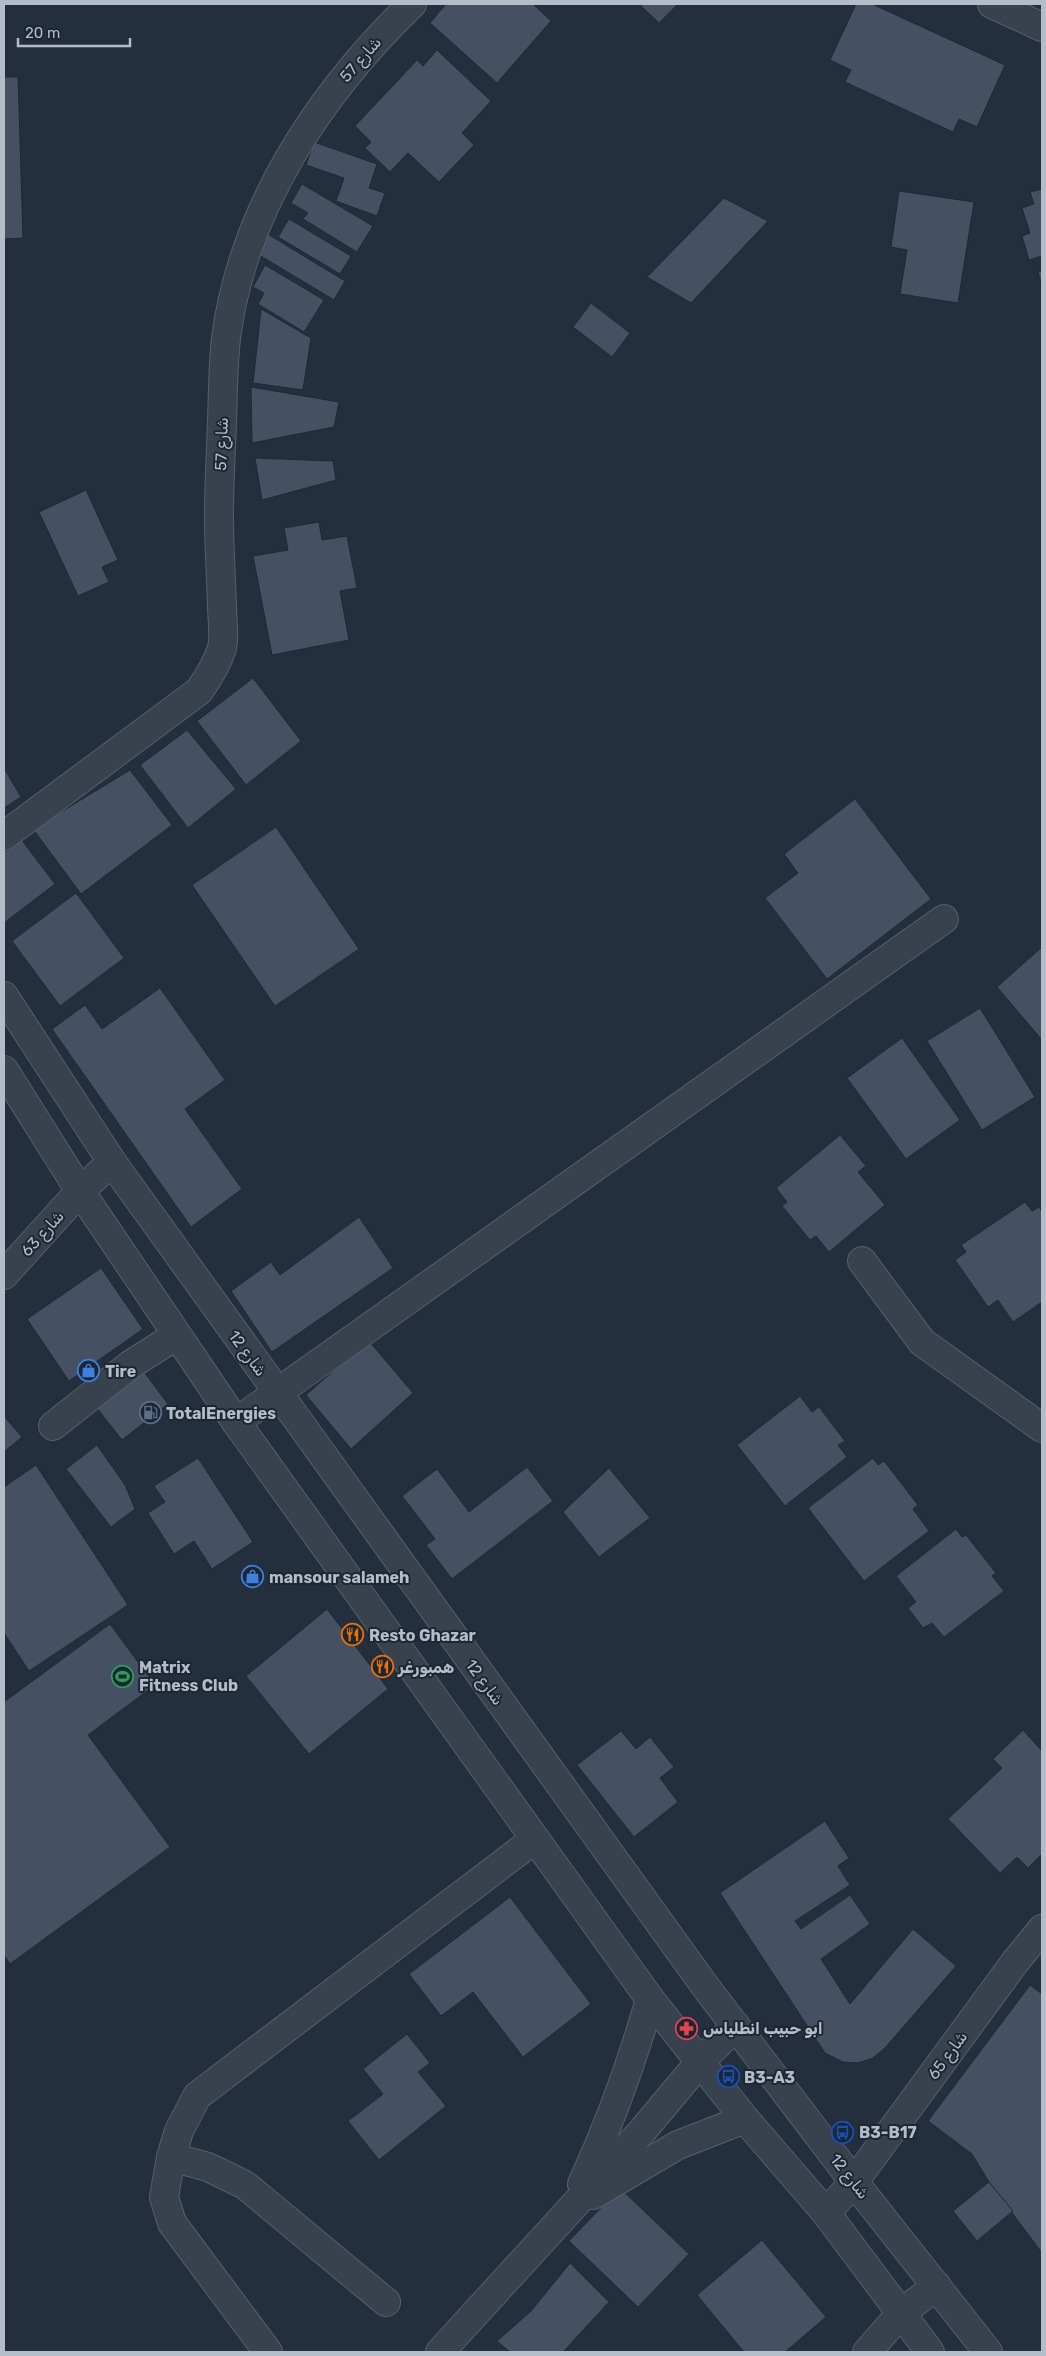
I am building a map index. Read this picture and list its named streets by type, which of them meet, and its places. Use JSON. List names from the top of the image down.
{
  "streets": {
    "street": [
      "شارع 57",
      "شارع 63",
      "شارع 12",
      "شارع 65"
    ]
  },
  "crossings": [
    ["شارع 63", "شارع 12"],
    ["شارع 12", "شارع 65"]
  ],
  "places": {
    "shop": ["Tire", "mansour salameh"],
    "fuel station": ["TotalEnergies"],
    "restaurant": ["Resto Ghazar", "همبورغر"],
    "sports": ["Matrix Fitness Club"],
    "pharmacy": ["ابو حبيب انطلياس"],
    "bus stop": ["B3-A3", "B3-B17"]
  },
  "scale_bar": "20 m"
}
